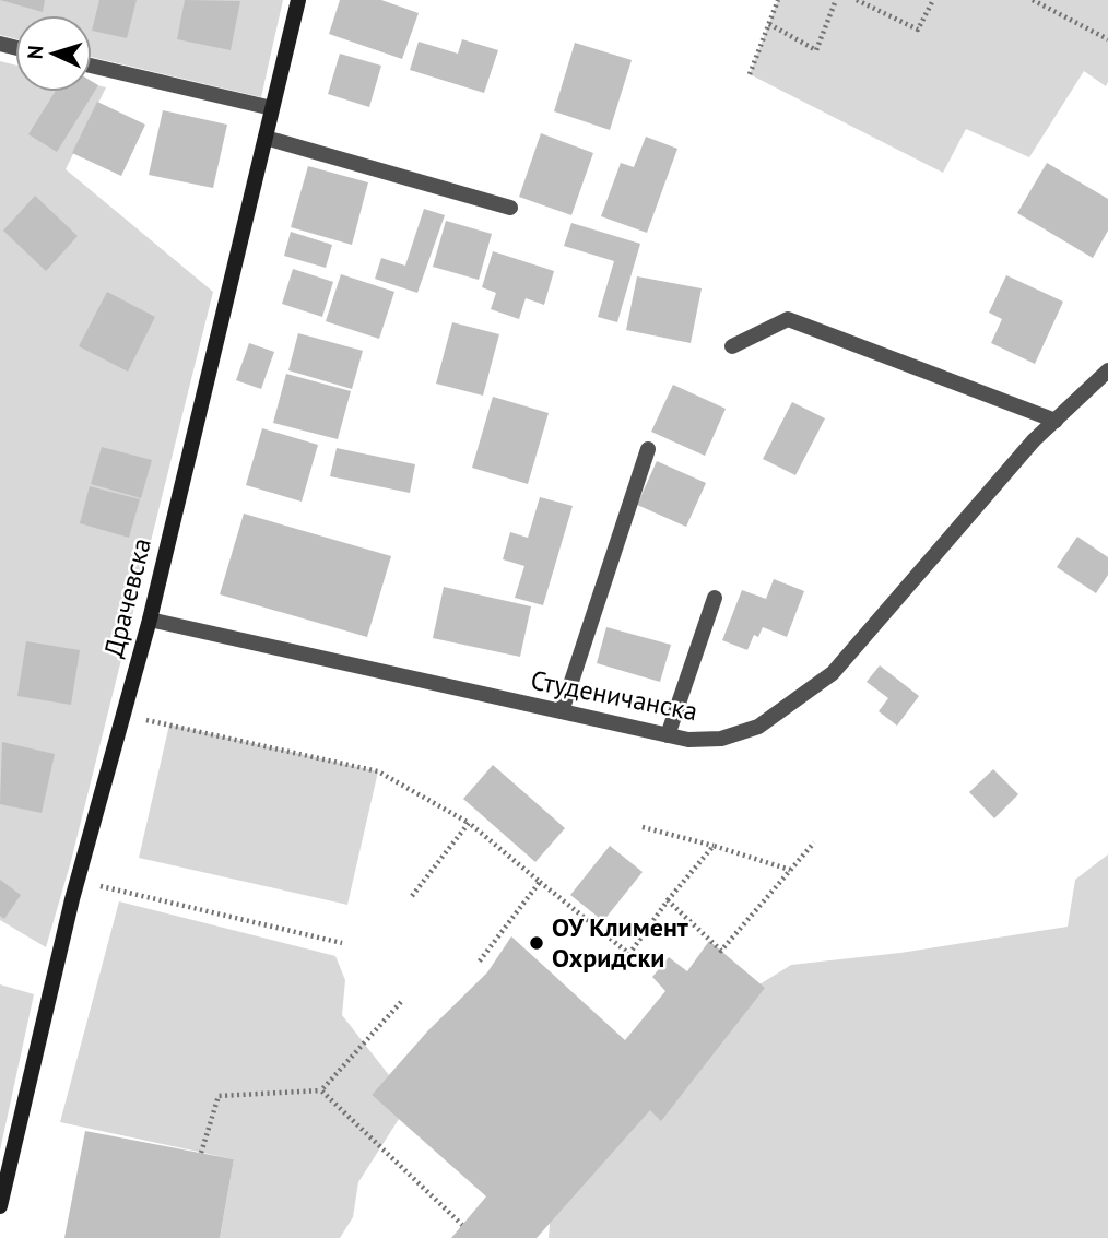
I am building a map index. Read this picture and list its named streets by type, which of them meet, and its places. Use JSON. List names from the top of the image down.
{
  "streets": {
    "main road": ["Драчевска"],
    "street": ["Студеничанска"]
  },
  "crossings": [
    ["Драчевска", "Студеничанска"]
  ],
  "places": ["ОУ Климент Охридски"],
  "north": "left"
}
